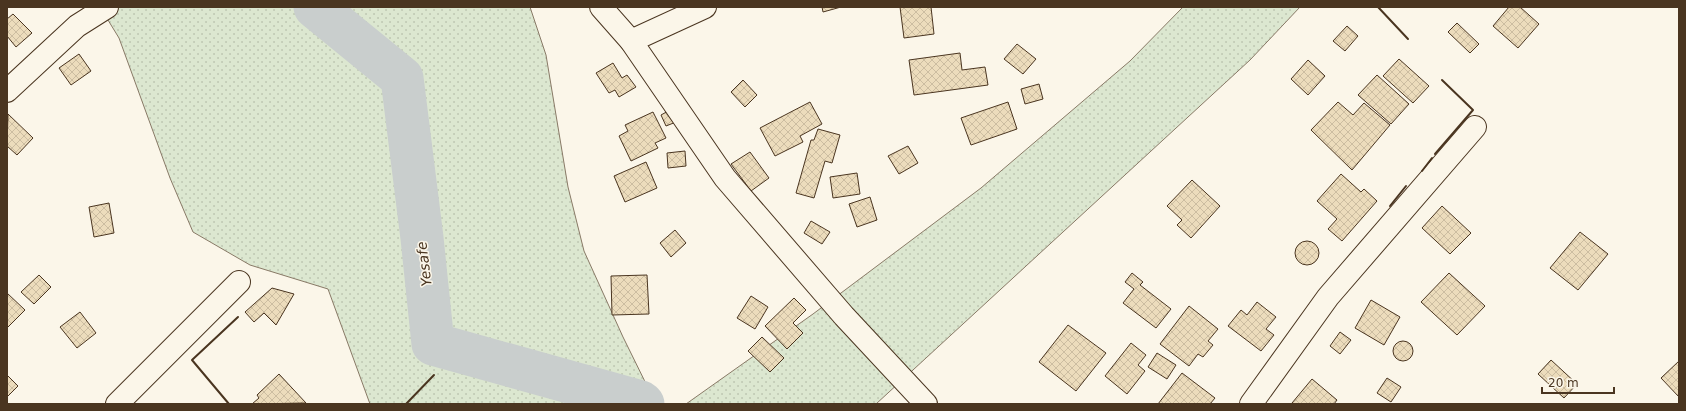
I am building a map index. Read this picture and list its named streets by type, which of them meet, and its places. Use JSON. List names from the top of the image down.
{
  "water": ["Yesafe"],
  "scale_bar": "20 m"
}
